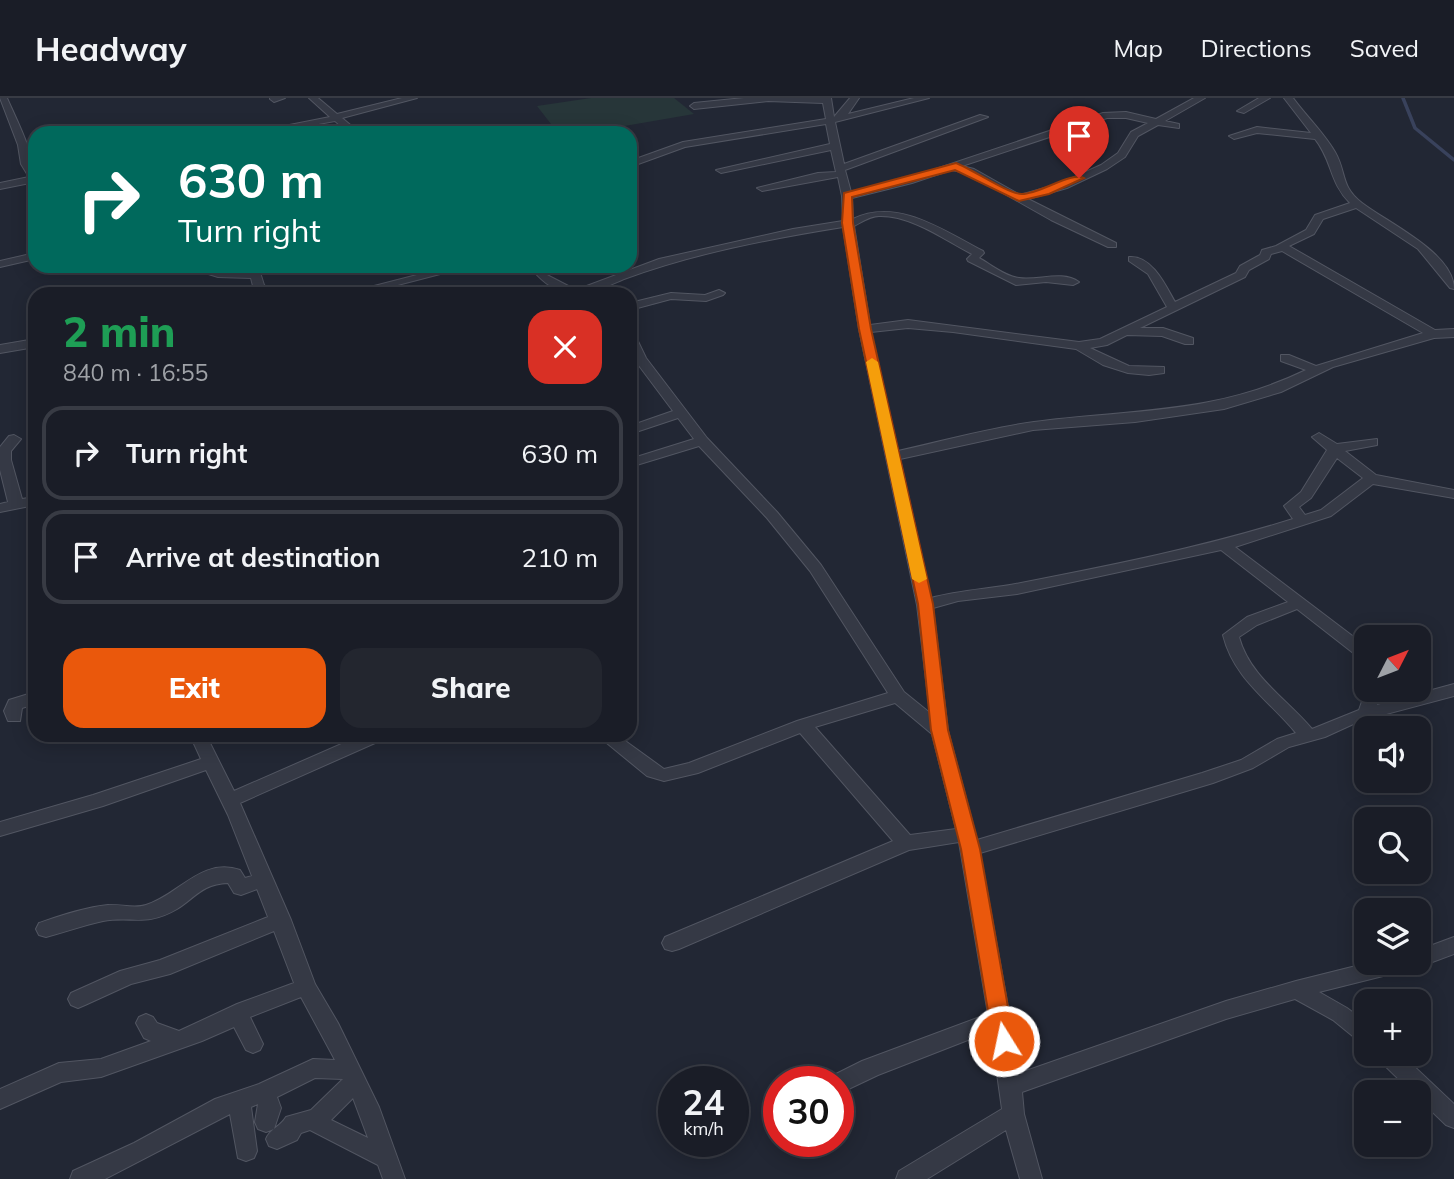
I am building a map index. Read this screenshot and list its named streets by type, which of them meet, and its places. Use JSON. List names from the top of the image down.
{
  "north": "top right",
  "page": {
    "header": "Headway",
    "nav": ["Map", "Directions", "Saved"],
    "turn": ["630 m", "Turn right"],
    "heading": ["2 min", "840 m · 16:55"],
    "list": [
      {
        "name": "Turn right",
        "value": "630 m"
      },
      {
        "name": "Arrive at destination",
        "value": "210 m"
      }
    ],
    "map_buttons": ["+", "−"],
    "buttons": ["Exit", "Share"],
    "speed": "24 km/h",
    "limit": "30"
  }
}
